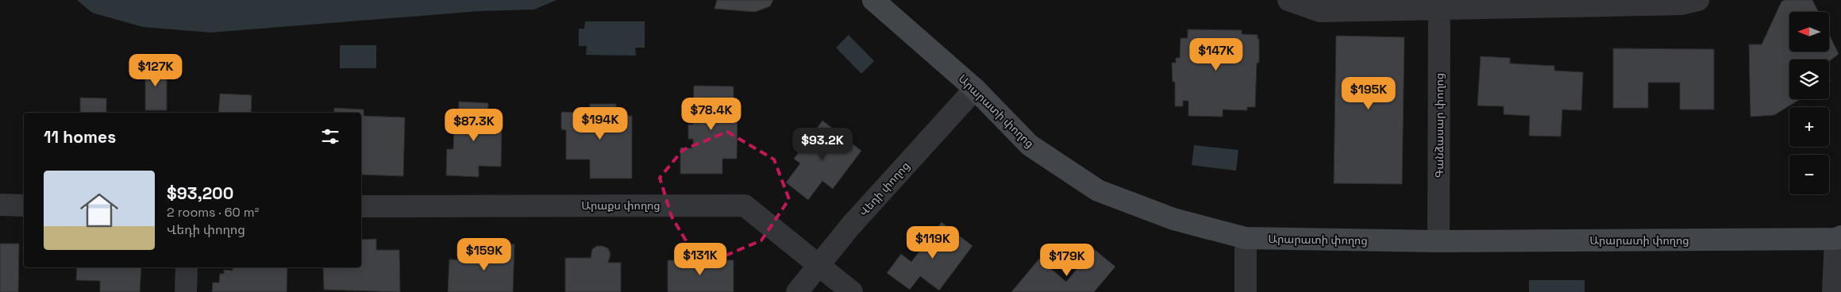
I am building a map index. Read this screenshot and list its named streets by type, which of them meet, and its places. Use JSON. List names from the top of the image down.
{
  "streets": {
    "street": [
      "Արարատի փողոց",
      "Գանձասար փողոց",
      "Վեդի փողոց",
      "Արաքս փողոց"
    ]
  },
  "crossings": [
    ["Արարատի փողոց", "Գանձասար փողոց"],
    ["Արարատի փողոց", "Վեդի փողոց"],
    ["Վեդի փողոց", "Արաքս փողոց"]
  ],
  "north": "left",
  "page": {
    "map_buttons": ["+", "−"],
    "price": [
      "$147K",
      "$127K",
      "$195K",
      "$78.4K",
      "$194K",
      "$87.3K",
      "$93.2K",
      "$119K",
      "$159K",
      "$131K",
      "$179K"
    ],
    "heading": "11 homes",
    "list": [
      {
        "name": "$93,200",
        "note": "2 rooms · 60 m² · Վեդի փողոց"
      }
    ]
  }
}
